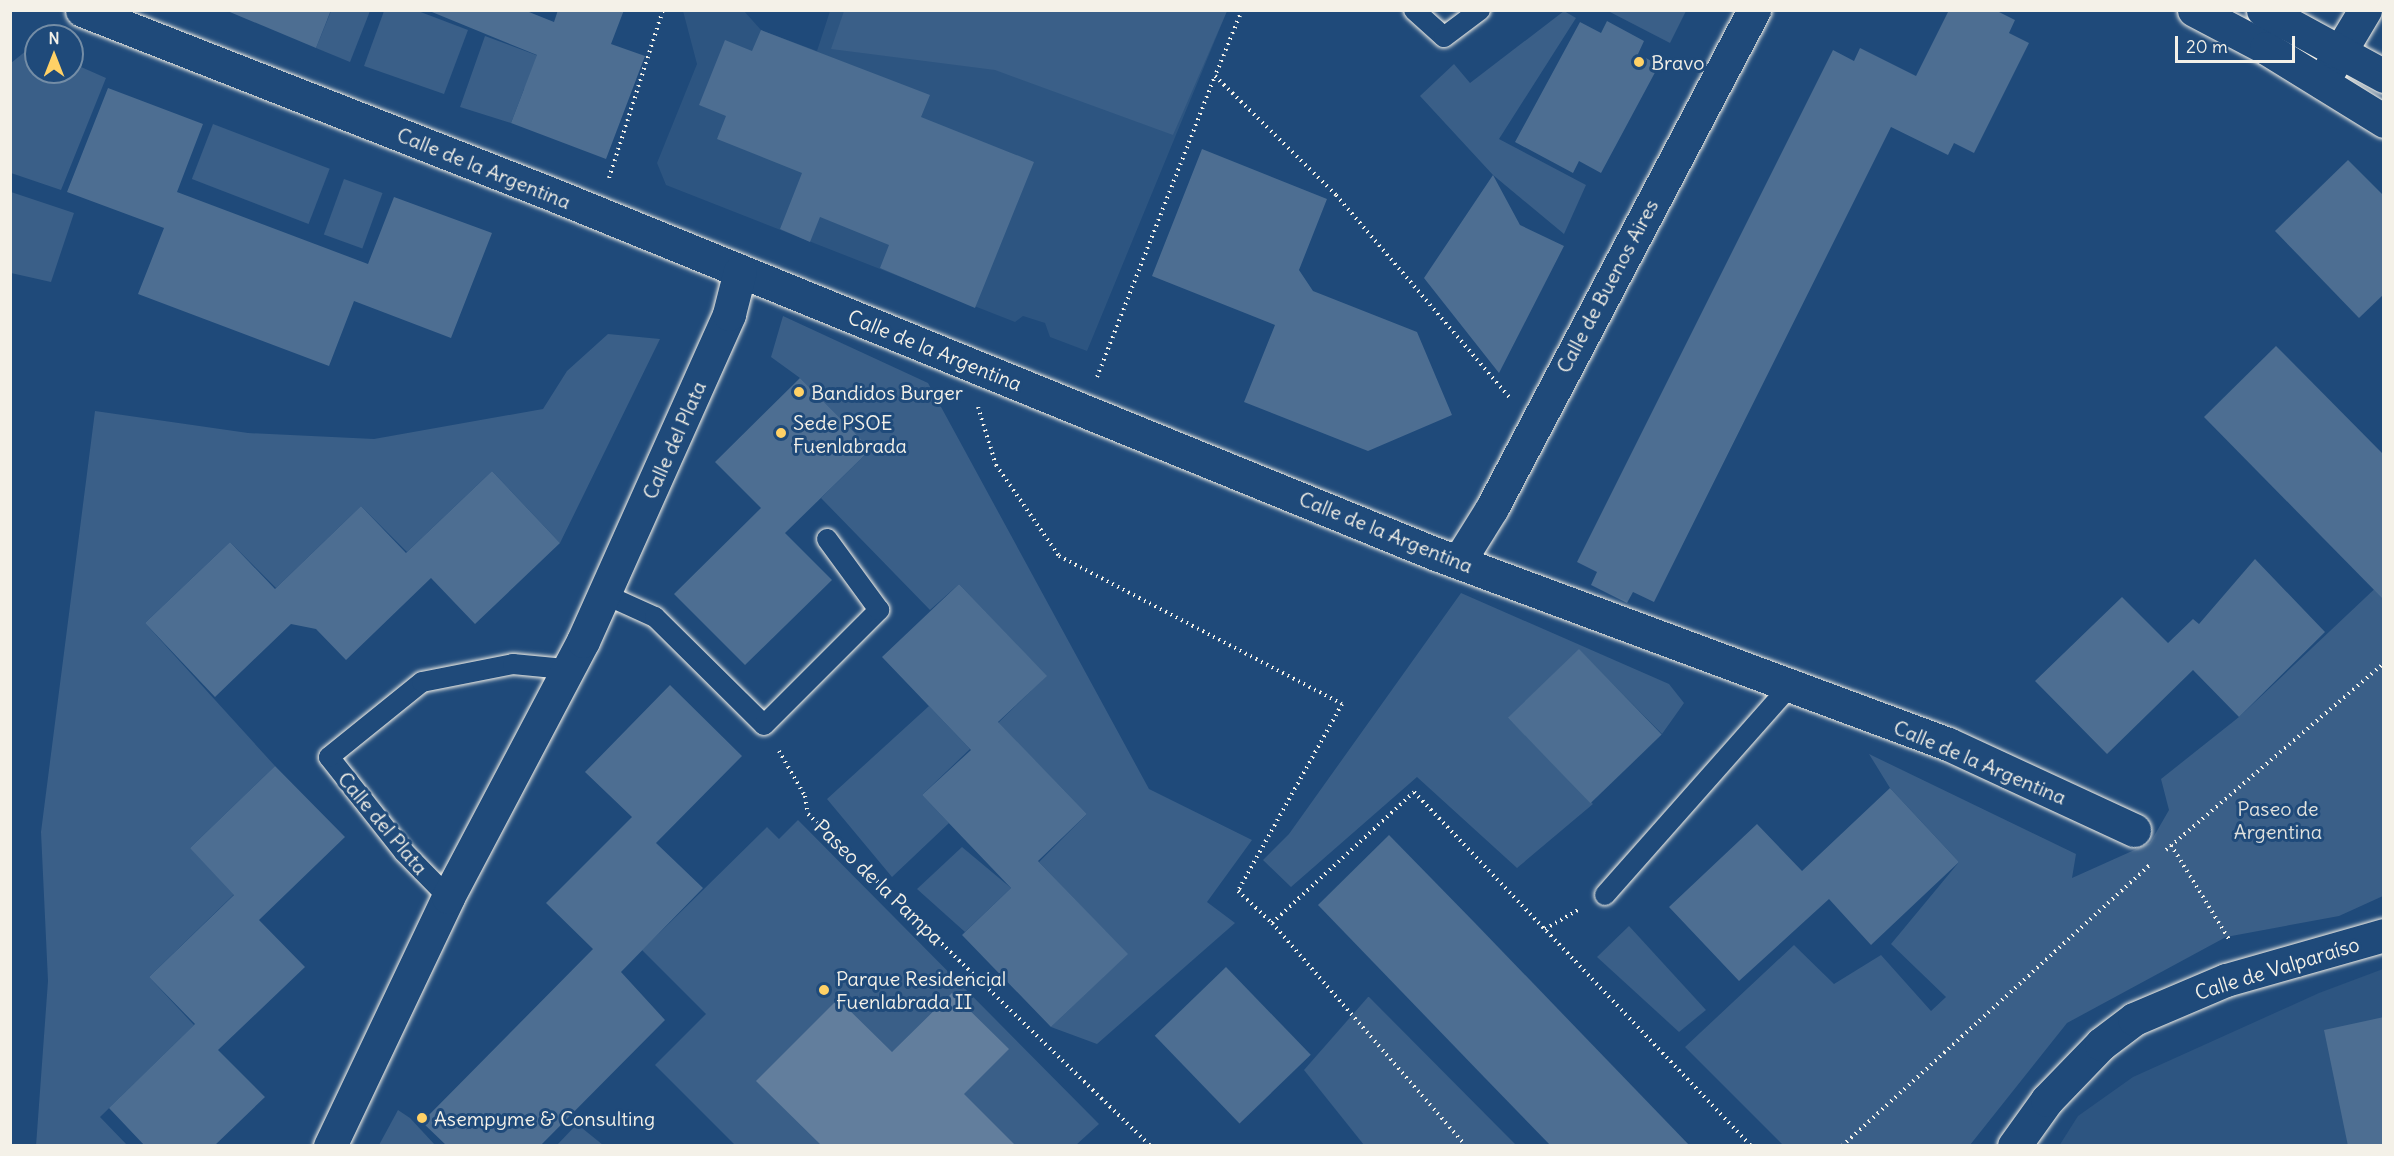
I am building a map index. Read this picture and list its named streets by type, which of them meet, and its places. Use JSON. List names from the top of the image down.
{
  "streets": {
    "street": [
      "Calle de la Argentina",
      "Calle de Buenos Aires",
      "Calle del Plata",
      "Calle de Valparaíso"
    ],
    "path": ["Paseo de la Pampa"]
  },
  "crossings": [
    ["Calle de la Argentina", "Calle de Buenos Aires"],
    ["Calle de la Argentina", "Calle del Plata"]
  ],
  "parks": ["Paseo de Argentina"],
  "places": [
    "Bravo",
    "Bandidos Burger",
    "Sede PSOE Fuenlabrada",
    "Parque Residencial Fuenlabrada II",
    "Asempyme & Consulting"
  ],
  "scale_bar": "20 m",
  "north": "top"
}
